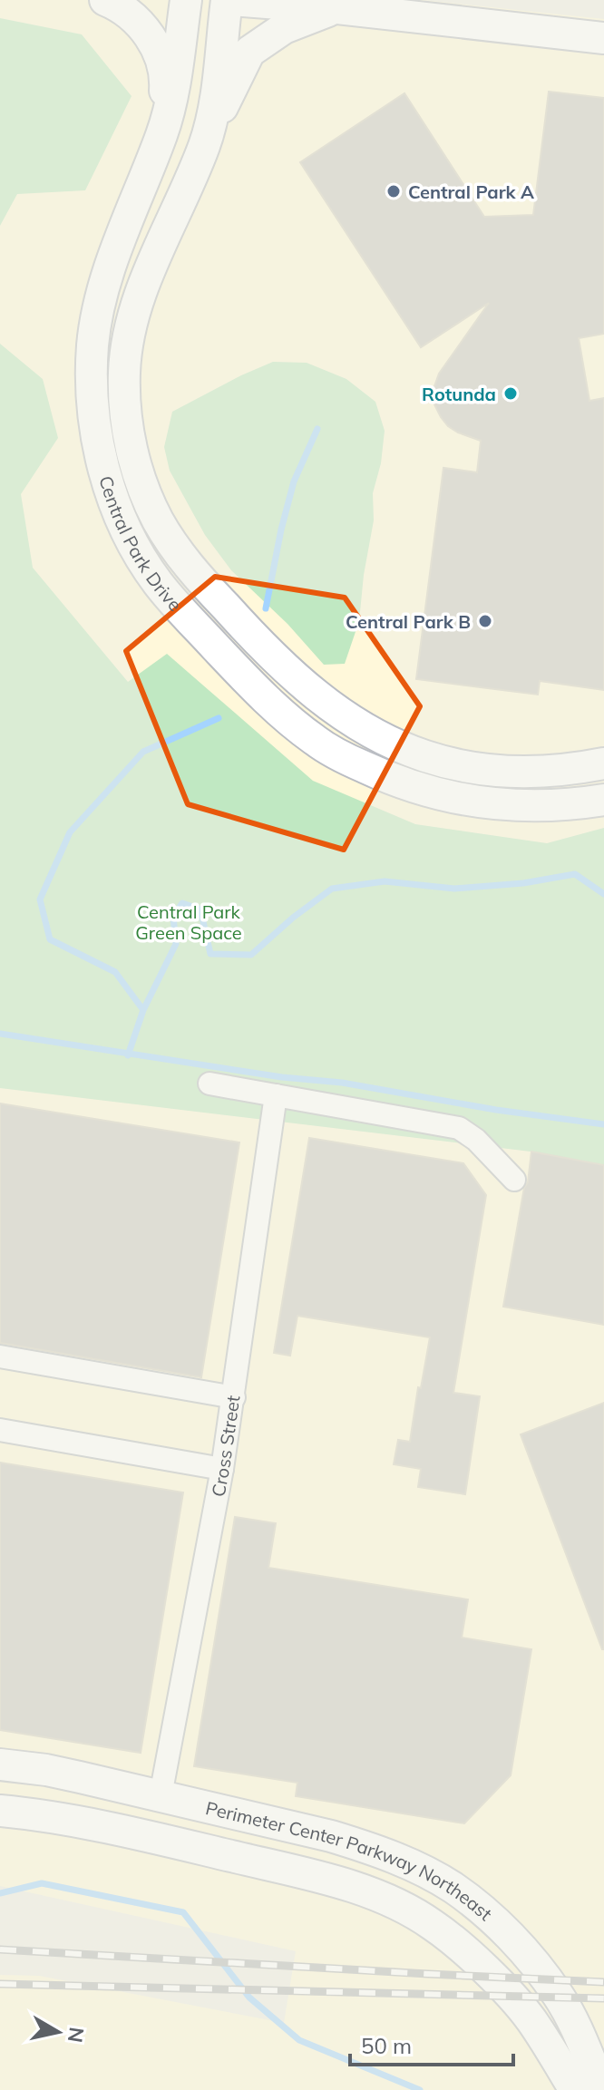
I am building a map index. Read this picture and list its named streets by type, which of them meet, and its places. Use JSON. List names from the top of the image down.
{
  "streets": {
    "street": ["Central Park Drive", "Cross Street", "Perimeter Center Parkway Northeast"]
  },
  "crossings": [
    ["Cross Street", "Perimeter Center Parkway Northeast"]
  ],
  "parks": ["Central Park Green Space"],
  "places": ["Central Park A", "Rotunda", "Central Park B"],
  "scale_bar": "50 m",
  "north": "right"
}
